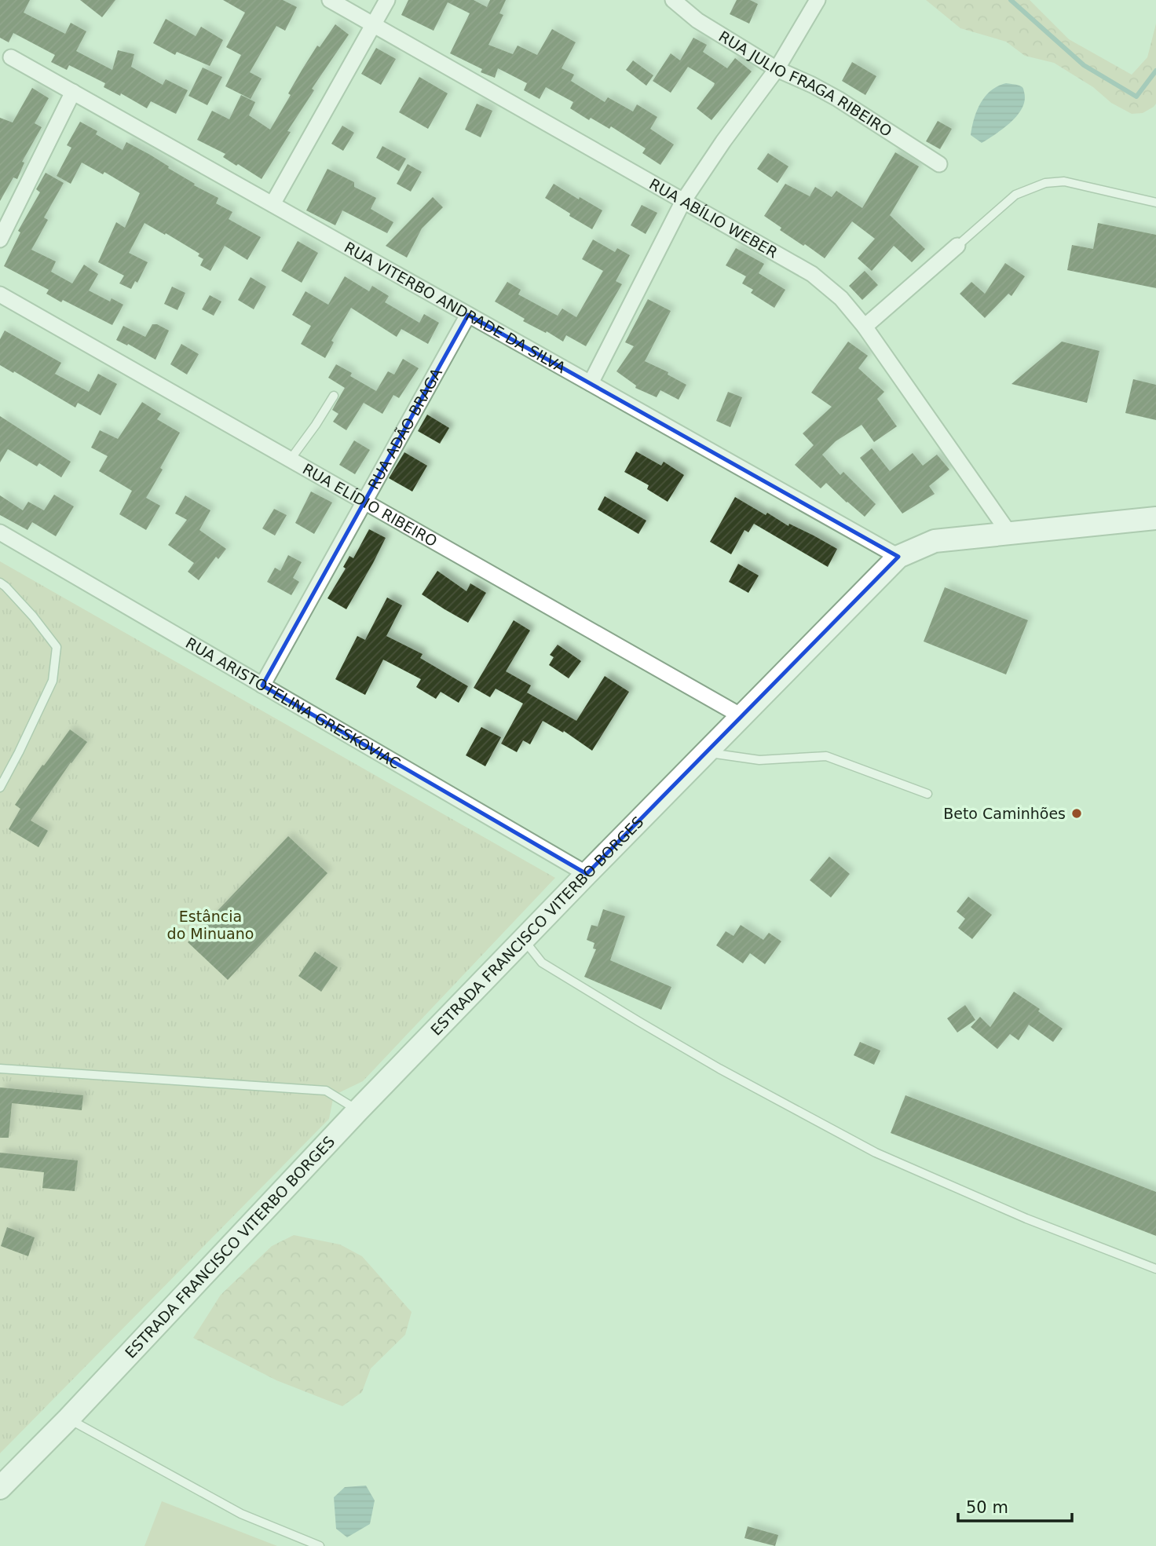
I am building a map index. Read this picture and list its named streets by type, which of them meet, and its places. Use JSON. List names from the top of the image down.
{
  "streets": {
    "street": [
      "RUA JULIO FRAGA RIBEIRO",
      "RUA ABÍLIO WEBER",
      "RUA VITERBO ANDRADE DA SILVA",
      "RUA ADÃO BRAGA",
      "RUA ELÍDIO RIBEIRO",
      "RUA ARISTOTELINA GRESKOVIAC",
      "ESTRADA FRANCISCO VITERBO BORGES"
    ]
  },
  "crossings": [
    ["RUA ABÍLIO WEBER", "ESTRADA FRANCISCO VITERBO BORGES"],
    ["RUA VITERBO ANDRADE DA SILVA", "RUA ADÃO BRAGA"],
    ["RUA VITERBO ANDRADE DA SILVA", "ESTRADA FRANCISCO VITERBO BORGES"],
    ["RUA ADÃO BRAGA", "RUA ELÍDIO RIBEIRO"],
    ["RUA ADÃO BRAGA", "RUA ARISTOTELINA GRESKOVIAC"],
    ["RUA ELÍDIO RIBEIRO", "ESTRADA FRANCISCO VITERBO BORGES"],
    ["RUA ARISTOTELINA GRESKOVIAC", "ESTRADA FRANCISCO VITERBO BORGES"]
  ],
  "parks": ["Estância do Minuano"],
  "places": ["Beto Caminhões"],
  "scale_bar": "50 m"
}
